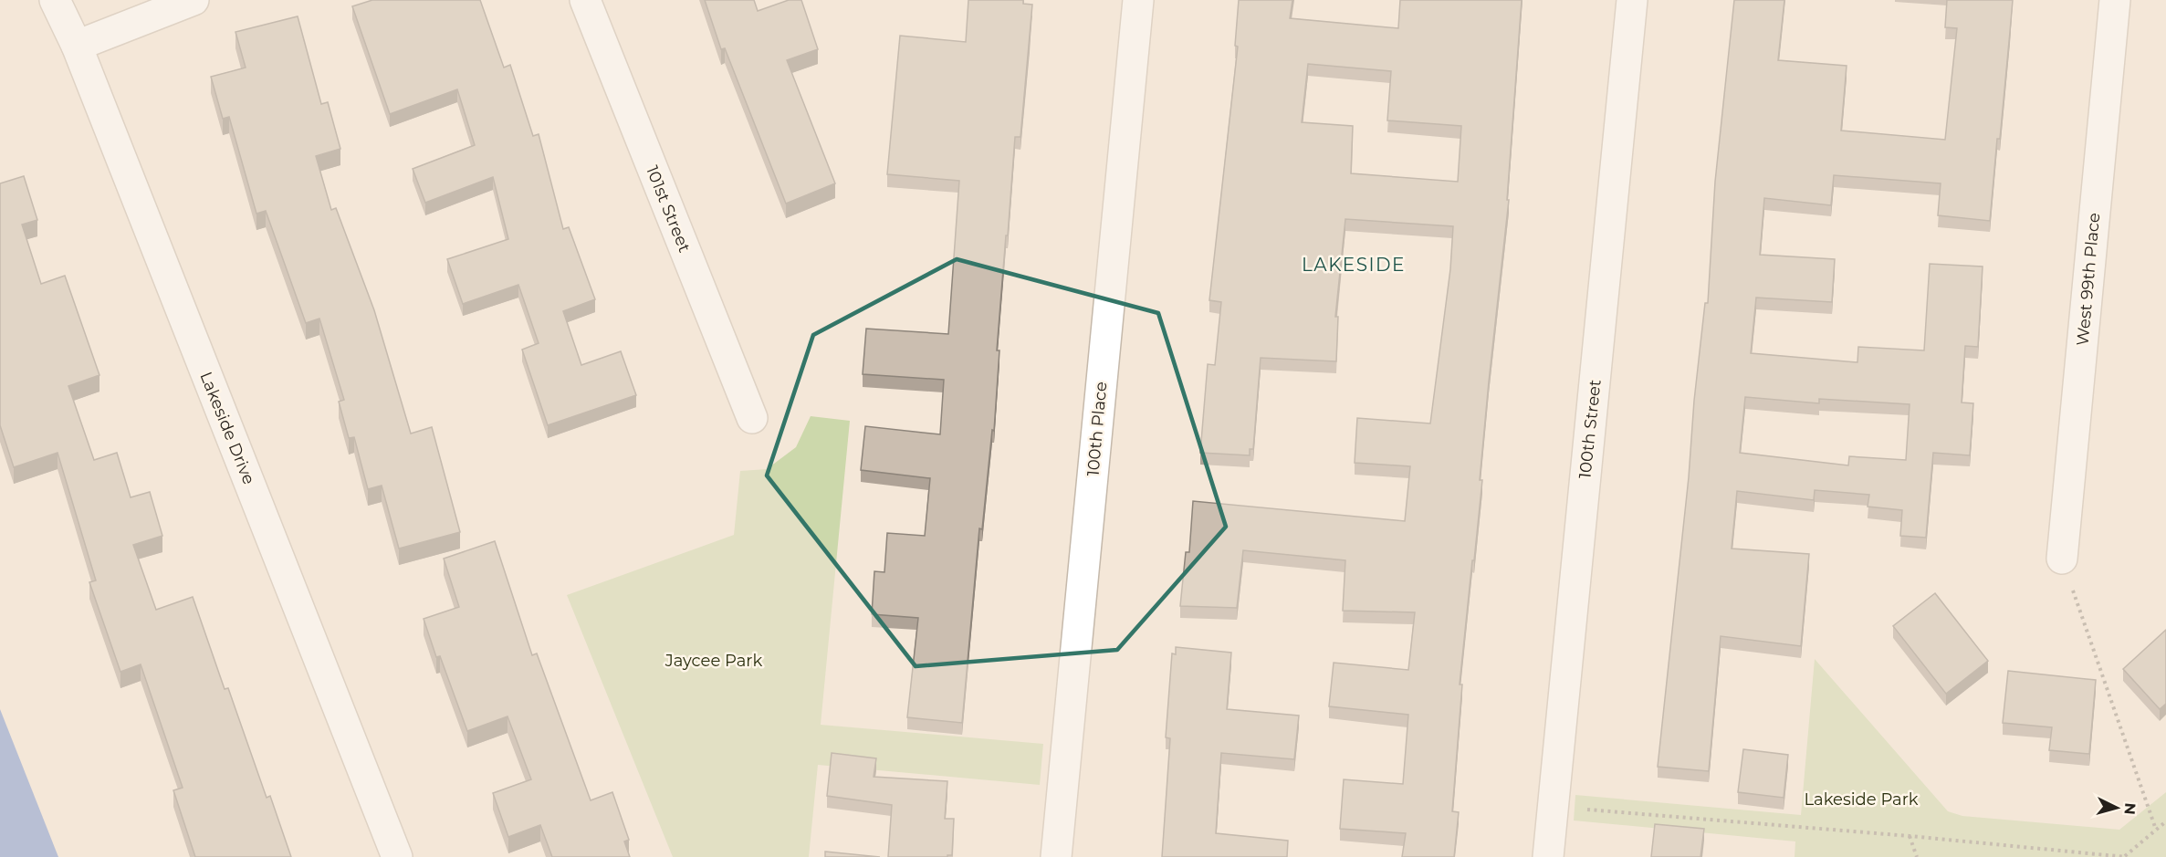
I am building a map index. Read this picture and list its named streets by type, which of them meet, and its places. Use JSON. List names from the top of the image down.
{
  "streets": {
    "street": [
      "101st Street",
      "West 99th Place",
      "Lakeside Drive",
      "100th Place",
      "100th Street"
    ]
  },
  "districts": ["LAKESIDE"],
  "parks": ["Jaycee Park", "Lakeside Park"],
  "north": "right"
}
